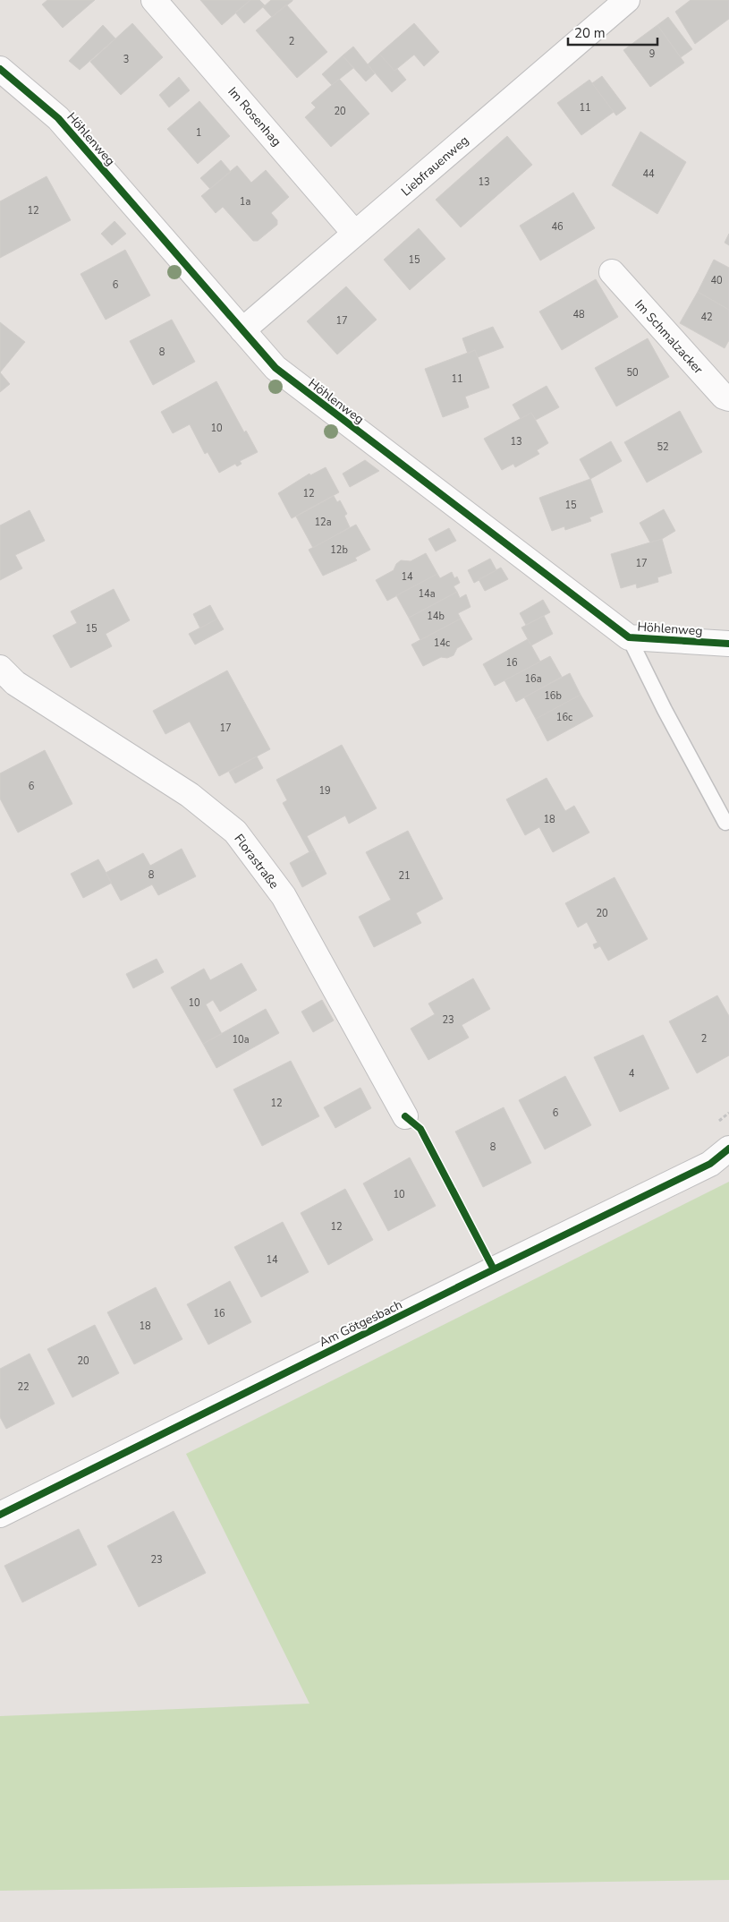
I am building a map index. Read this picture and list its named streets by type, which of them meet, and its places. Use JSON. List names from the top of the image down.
{
  "streets": {
    "street": [
      "Im Rosenhag",
      "Höhlenweg",
      "Liebfrauenweg",
      "Im Schmalzacker",
      "Florastraße",
      "Am Götgesbach"
    ]
  },
  "crossings": [
    ["Im Rosenhag", "Liebfrauenweg"],
    ["Höhlenweg", "Liebfrauenweg"]
  ],
  "house_numbers": [
    "2",
    "9",
    "3",
    "11",
    "20",
    "1",
    "44",
    "13",
    "1a",
    "12",
    "46",
    "15",
    "40",
    "6",
    "48",
    "42",
    "17",
    "8",
    "50",
    "11",
    "10",
    "13",
    "52",
    "12",
    "15",
    "12a",
    "12b",
    "17",
    "14",
    "14a",
    "14b",
    "15",
    "14c",
    "16",
    "16a",
    "16b",
    "16c",
    "17",
    "6",
    "19",
    "18",
    "8",
    "21",
    "20",
    "10",
    "23",
    "2",
    "10a",
    "4",
    "12",
    "6",
    "8",
    "10",
    "12",
    "14",
    "16",
    "18",
    "20",
    "22",
    "23"
  ],
  "scale_bar": "20 m"
}
